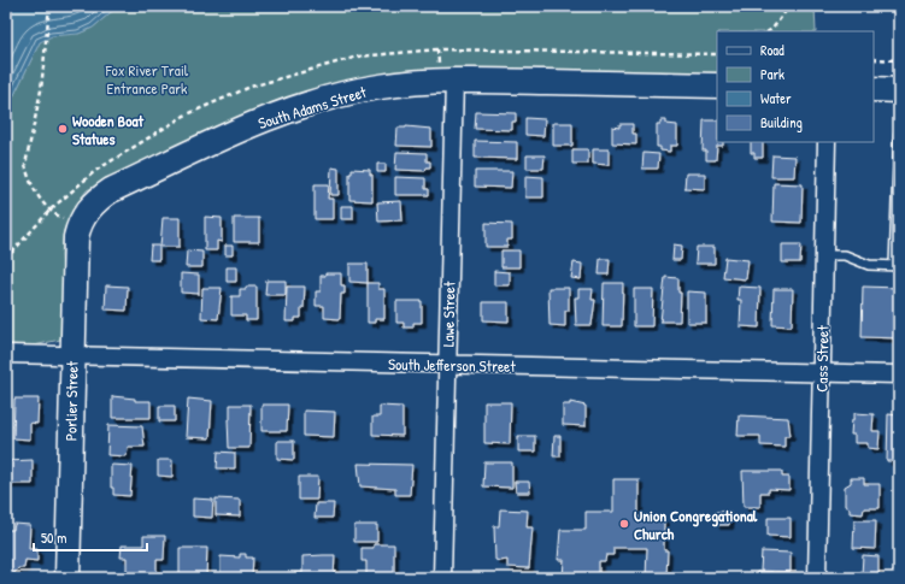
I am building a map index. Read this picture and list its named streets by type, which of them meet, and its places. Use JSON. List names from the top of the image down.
{
  "streets": {
    "street": [
      "South Adams Street",
      "Lawe Street",
      "Cass Street",
      "South Jefferson Street",
      "Porlier Street"
    ]
  },
  "crossings": [
    ["South Adams Street", "Lawe Street"],
    ["South Adams Street", "Porlier Street"],
    ["Lawe Street", "South Jefferson Street"],
    ["Cass Street", "South Jefferson Street"],
    ["South Jefferson Street", "Porlier Street"]
  ],
  "parks": ["Fox River Trail Entrance Park"],
  "places": ["Wooden Boat Statues", "Union Congregational Church"],
  "legend": [
    "Road",
    "Park",
    "Water",
    "Building"
  ],
  "scale_bar": "50 m"
}
